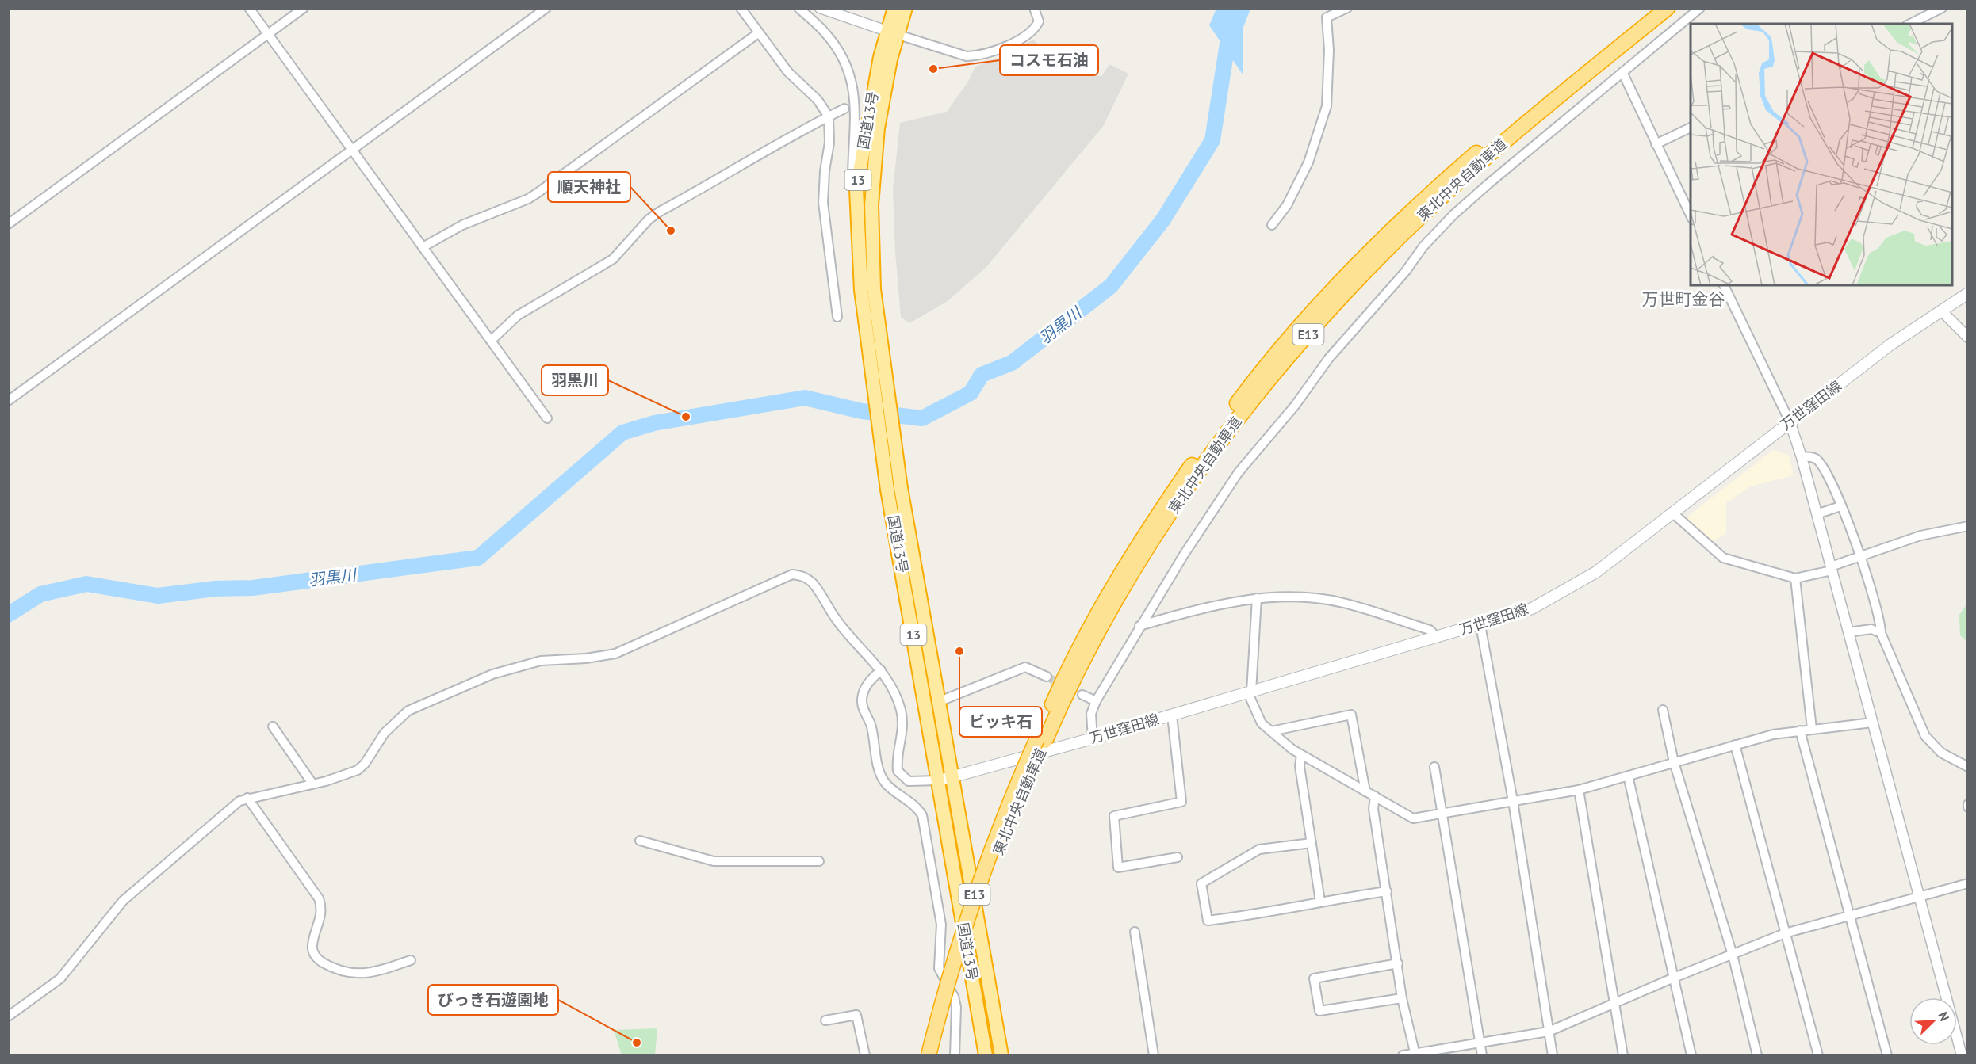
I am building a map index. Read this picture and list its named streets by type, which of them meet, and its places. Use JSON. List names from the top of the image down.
{
  "streets": {
    "highway": [
      "国道13号",
      "13",
      "東北中央自動車道",
      "E13"
    ],
    "main road": ["万世窪田線"]
  },
  "crossings": [
    ["国道13号", "13"],
    ["国道13号", "万世窪田線"]
  ],
  "districts": ["万世町金谷"],
  "water": ["羽黒川"],
  "places": [
    "コスモ石油",
    "順天神社",
    "羽黒川",
    "ビッキ石",
    "びっき石遊園地"
  ],
  "north": "top right"
}
